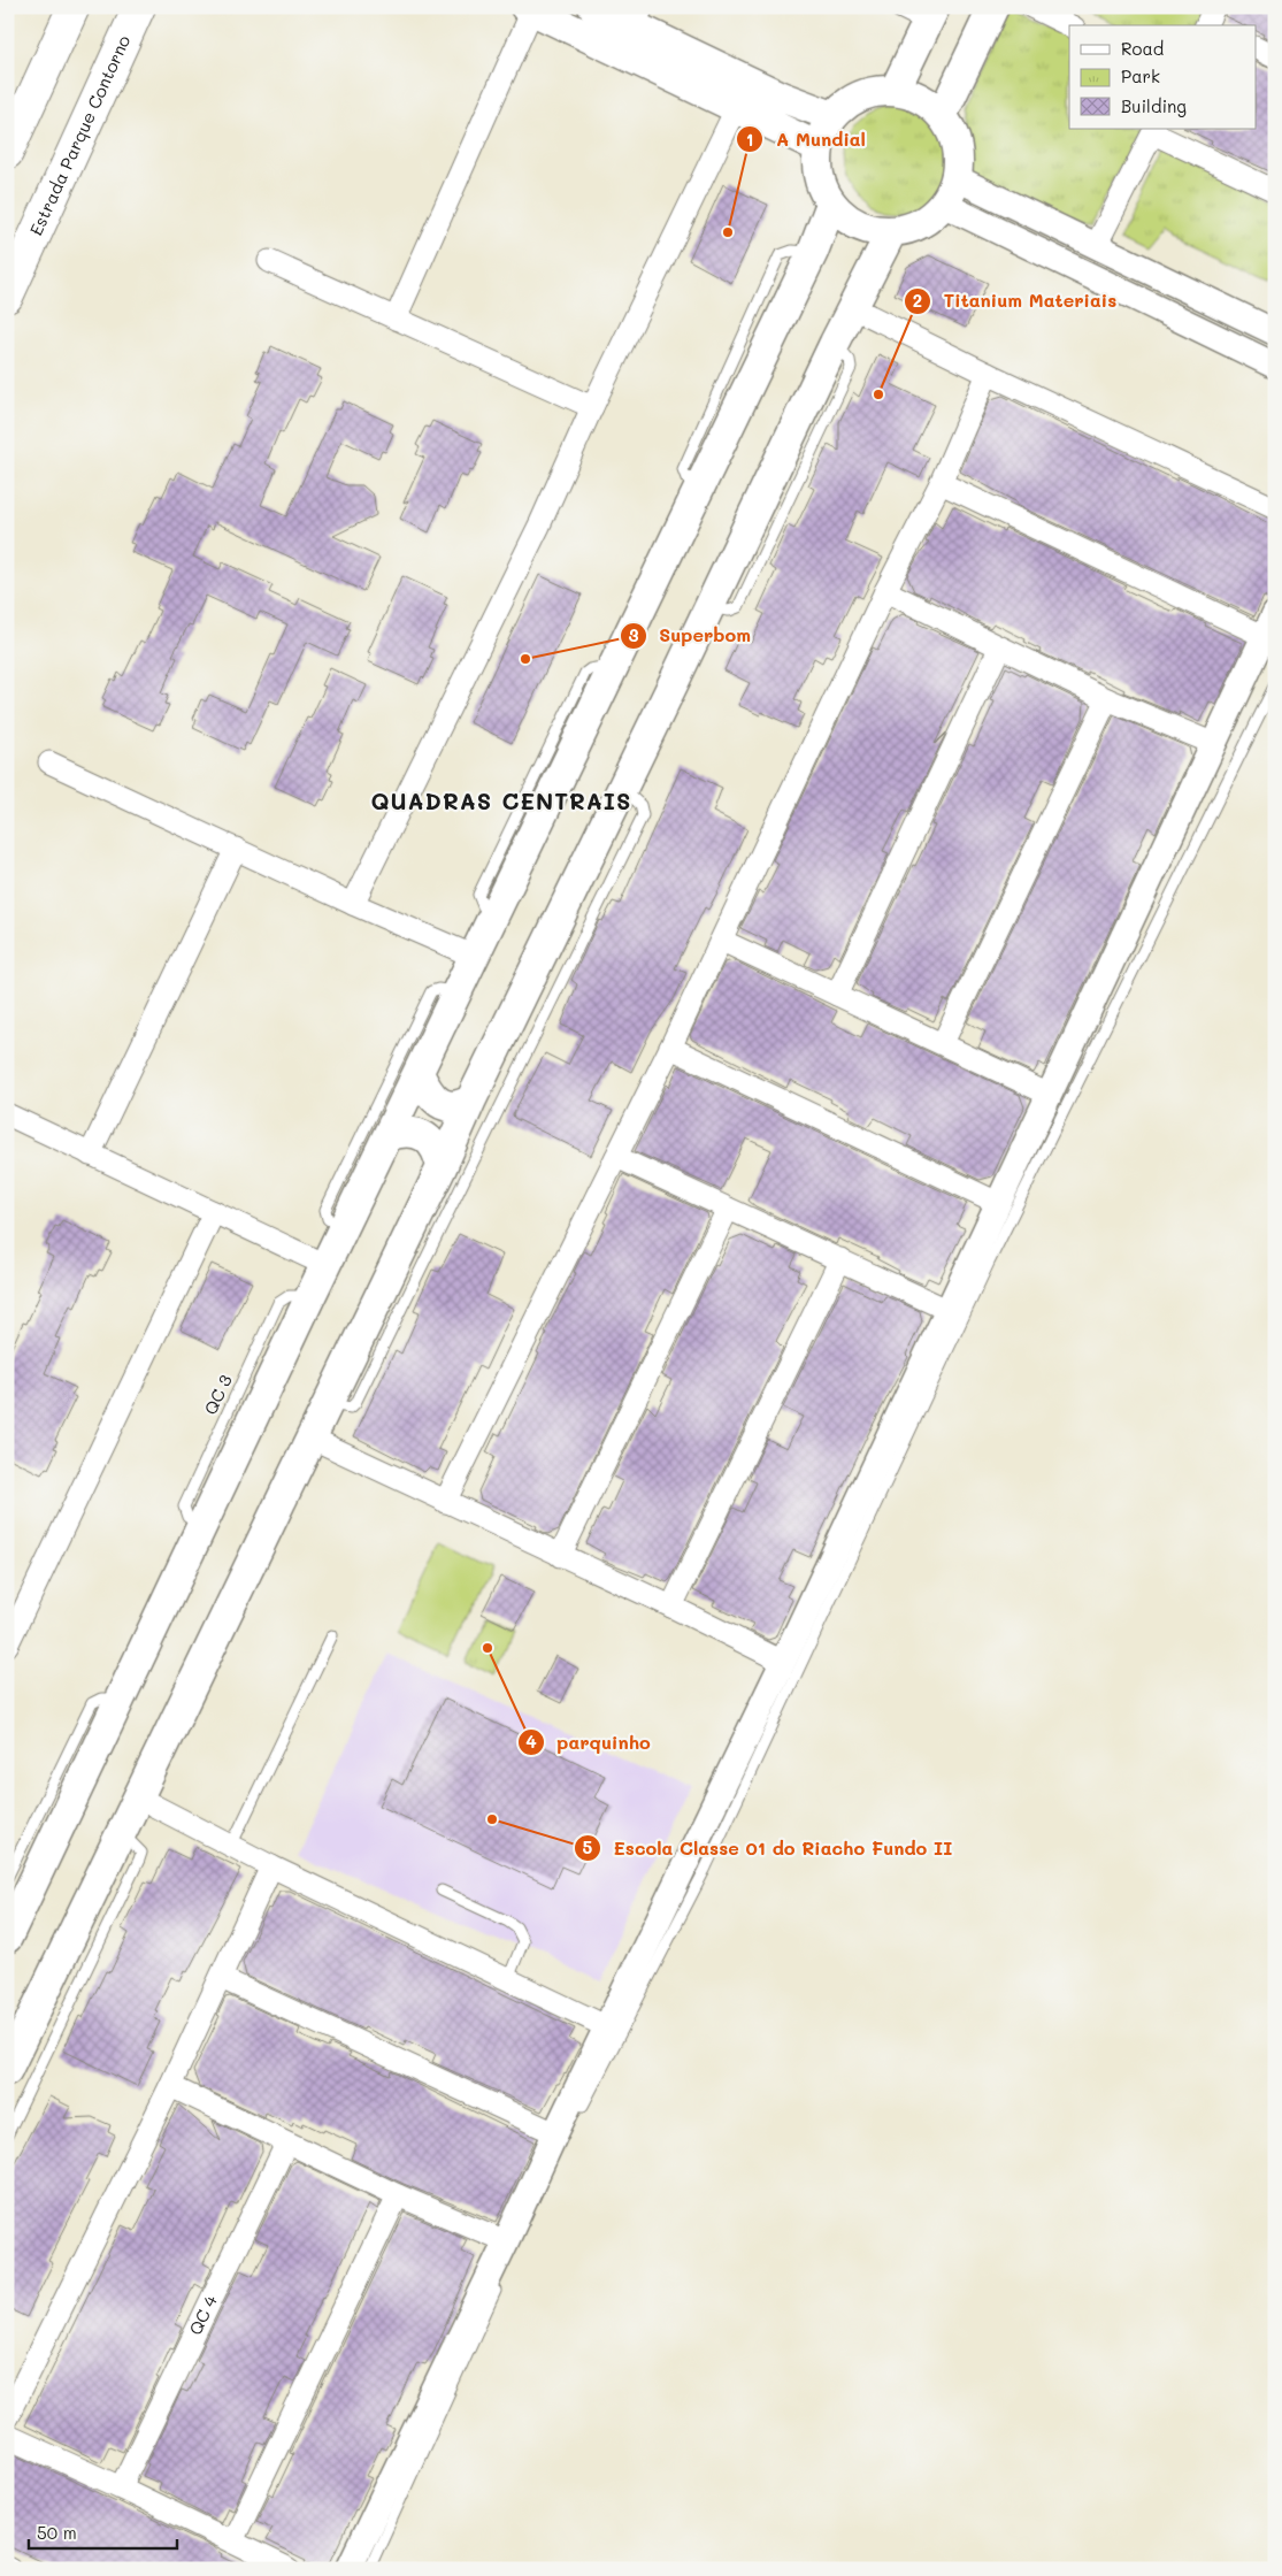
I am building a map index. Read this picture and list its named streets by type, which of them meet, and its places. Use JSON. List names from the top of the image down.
{
  "streets": {
    "highway": ["Estrada Parque Contorno"],
    "street": ["QC 4"]
  },
  "districts": ["QUADRAS CENTRAIS"],
  "places": [
    "A Mundial",
    "Titanium Materiais",
    "Superbom",
    "parquinho",
    "Escola Classe 01 do Riacho Fundo II"
  ],
  "legend": ["Road", "Park", "Building"],
  "scale_bar": "50 m"
}
